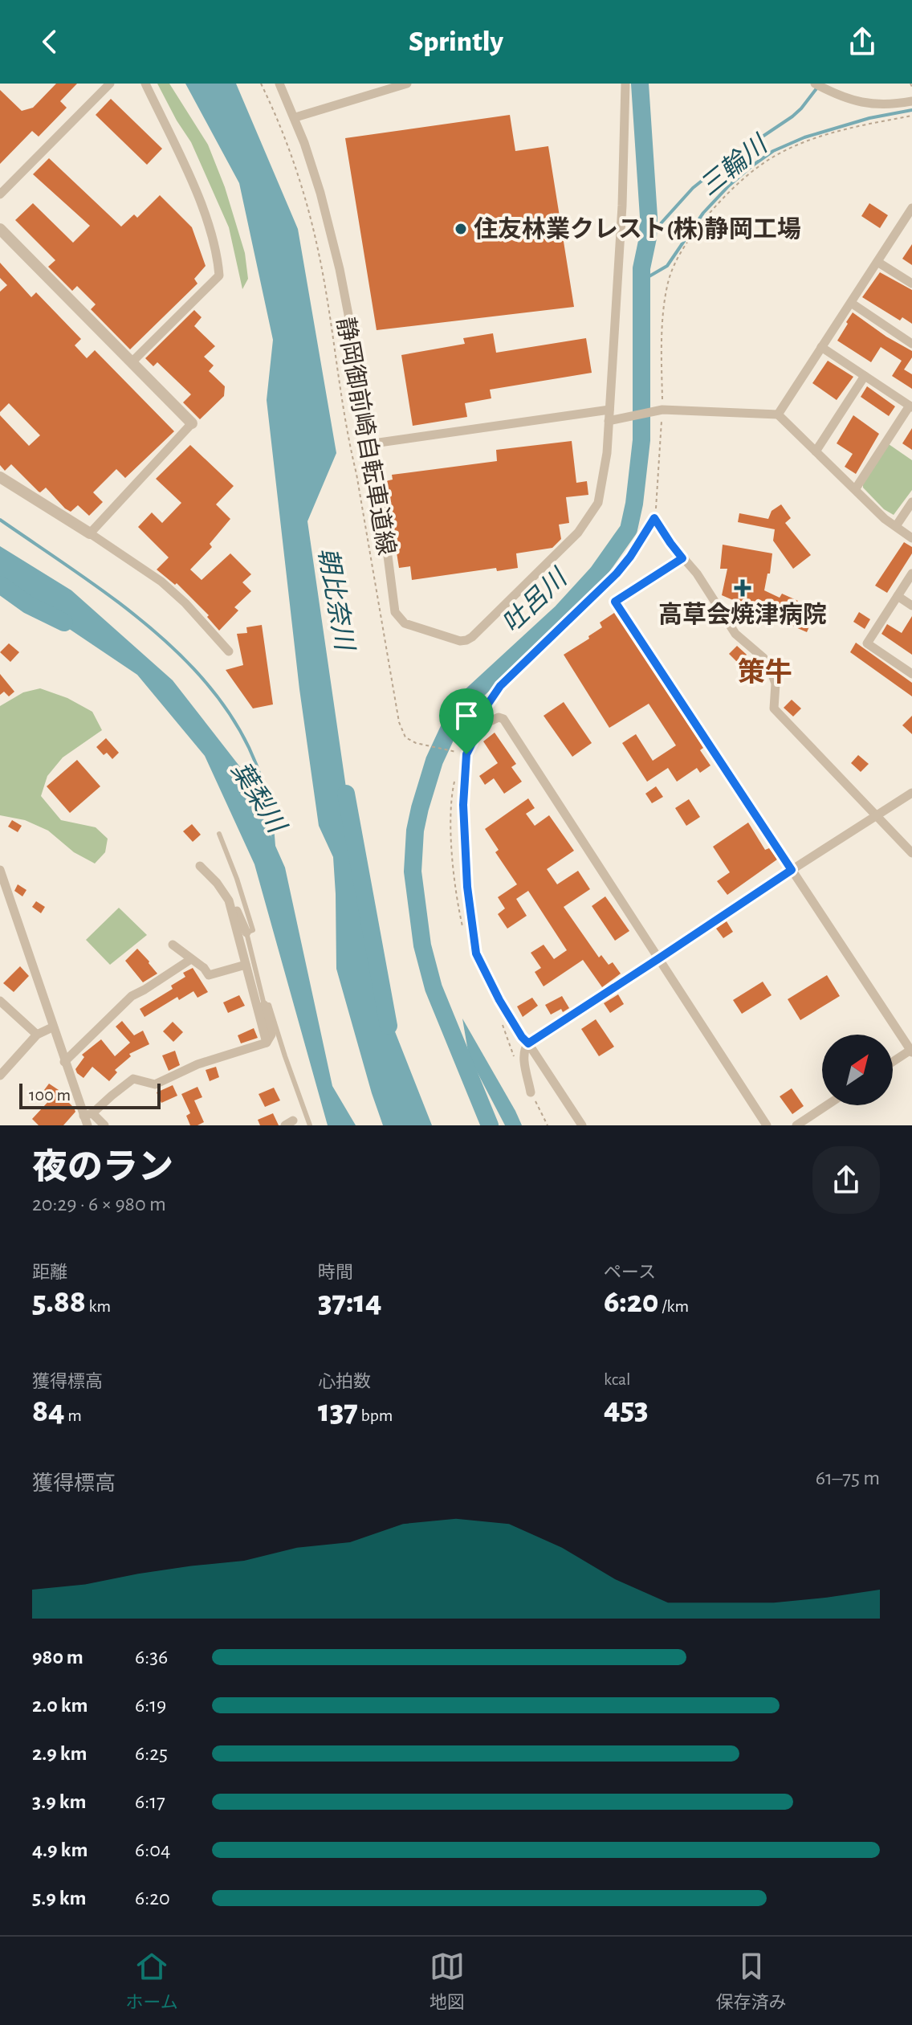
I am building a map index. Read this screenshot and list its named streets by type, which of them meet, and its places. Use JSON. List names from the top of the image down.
{
  "streets": {
    "path": ["静岡御前崎自転車道線"]
  },
  "districts": ["策牛"],
  "water": [
    "三輪川",
    "朝比奈川",
    "吐呂川",
    "葉梨川"
  ],
  "places": {
    "other": ["住友林業クレスト(株)静岡工場"],
    "health": ["高草会焼津病院"]
  },
  "scale_bar": "100 m",
  "north": "top right",
  "page": {
    "header": "Sprintly",
    "scale": "100 m",
    "heading": ["夜のラン", "20:29 · 6 × 980 m"],
    "stats": [
      ["距離", "5.88 km"],
      ["時間", "37:14"],
      ["ペース", "6:20 /km"],
      ["獲得標高", "84 m"],
      ["心拍数", "137 bpm"],
      ["kcal", "453"]
    ],
    "chart": ["獲得標高", "61–75 m"],
    "list": [
      {
        "name": "980 m",
        "note": "6:36"
      },
      {
        "name": "2.0 km",
        "note": "6:19"
      },
      {
        "name": "2.9 km",
        "note": "6:25"
      },
      {
        "name": "3.9 km",
        "note": "6:17"
      },
      {
        "name": "4.9 km",
        "note": "6:04"
      },
      {
        "name": "5.9 km",
        "note": "6:20"
      }
    ],
    "tabs": ["ホーム", "地図", "保存済み"]
  }
}
